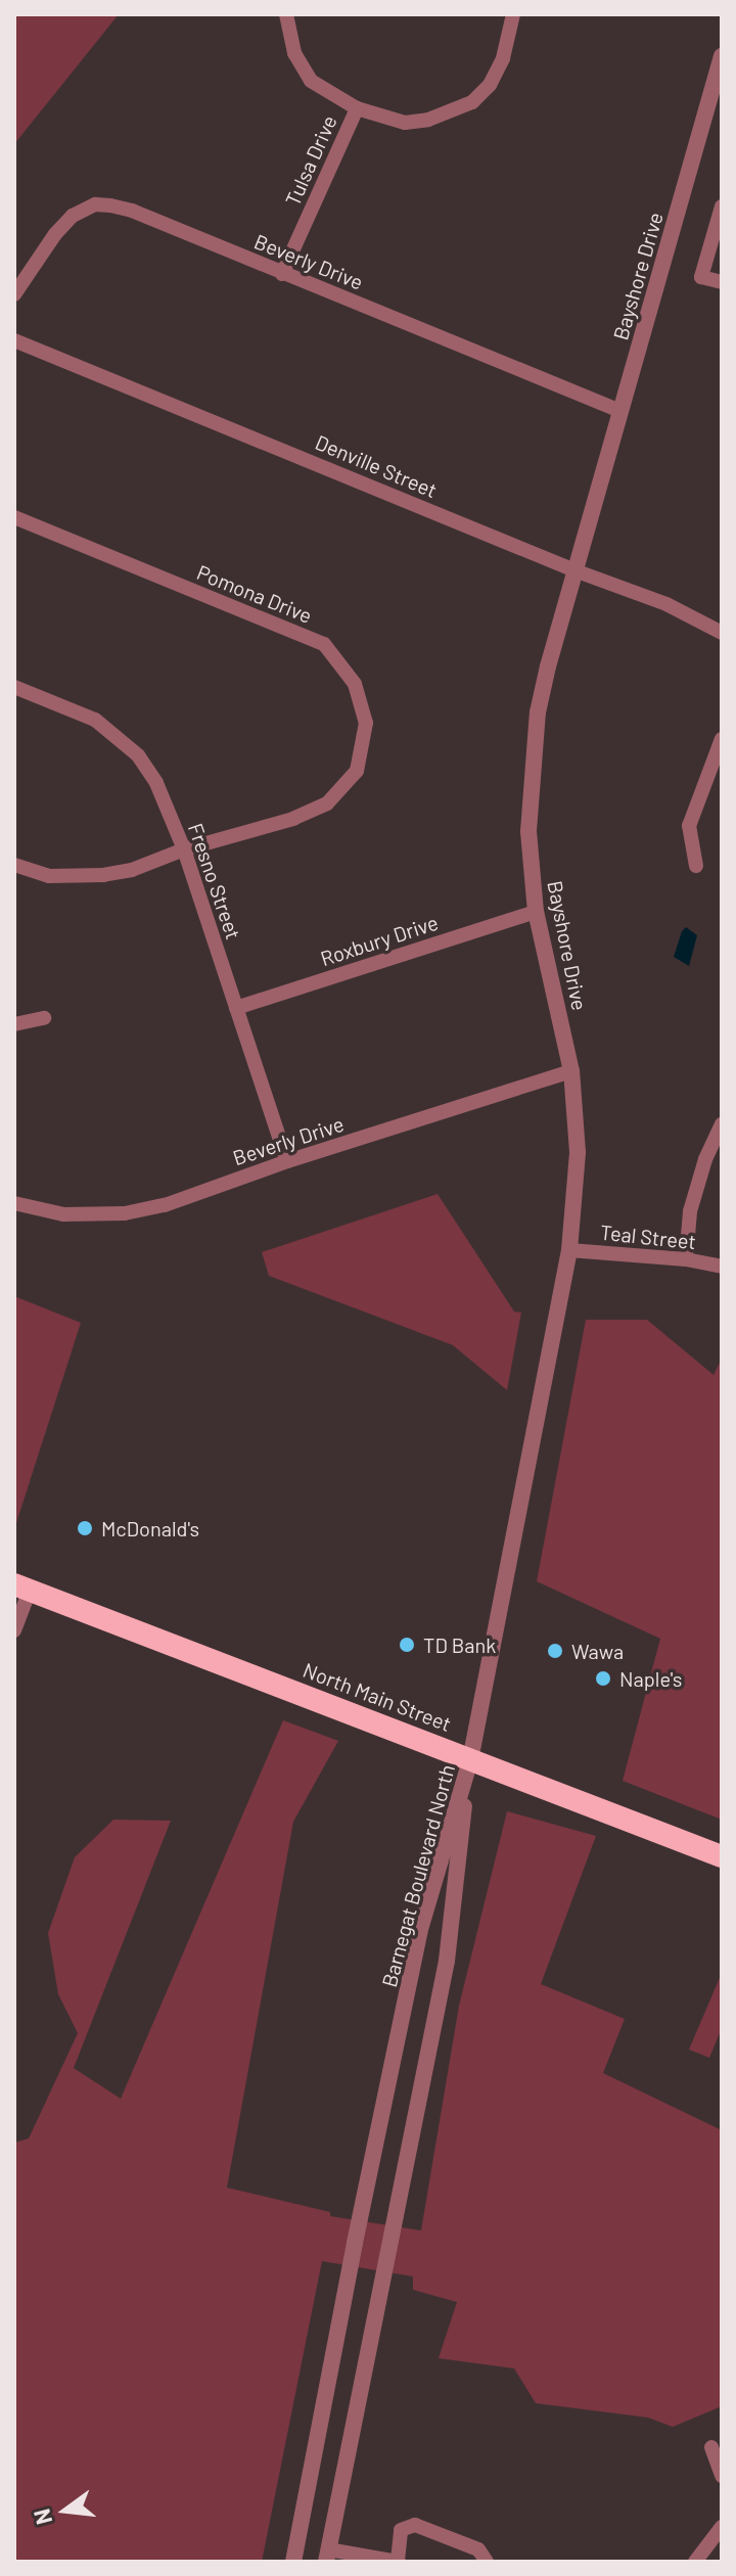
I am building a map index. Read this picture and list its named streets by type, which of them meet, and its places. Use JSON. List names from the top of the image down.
{
  "streets": {
    "highway": ["North Main Street"],
    "street": [
      "Tulsa Drive",
      "Beverly Drive",
      "Bayshore Drive",
      "Denville Street",
      "Pomona Drive",
      "Fresno Street",
      "Roxbury Drive",
      "Teal Street",
      "Barnegat Boulevard North"
    ]
  },
  "crossings": [
    ["Tulsa Drive", "Beverly Drive"],
    ["Beverly Drive", "Bayshore Drive"],
    ["Beverly Drive", "Fresno Street"],
    ["Bayshore Drive", "Denville Street"],
    ["Bayshore Drive", "Roxbury Drive"],
    ["Bayshore Drive", "Teal Street"],
    ["Bayshore Drive", "North Main Street"],
    ["Bayshore Drive", "Barnegat Boulevard North"],
    ["Pomona Drive", "Fresno Street"],
    ["Fresno Street", "Roxbury Drive"],
    ["North Main Street", "Barnegat Boulevard North"]
  ],
  "places": [
    "McDonald's",
    "TD Bank",
    "Wawa",
    "Naple's"
  ],
  "north": "left"
}
